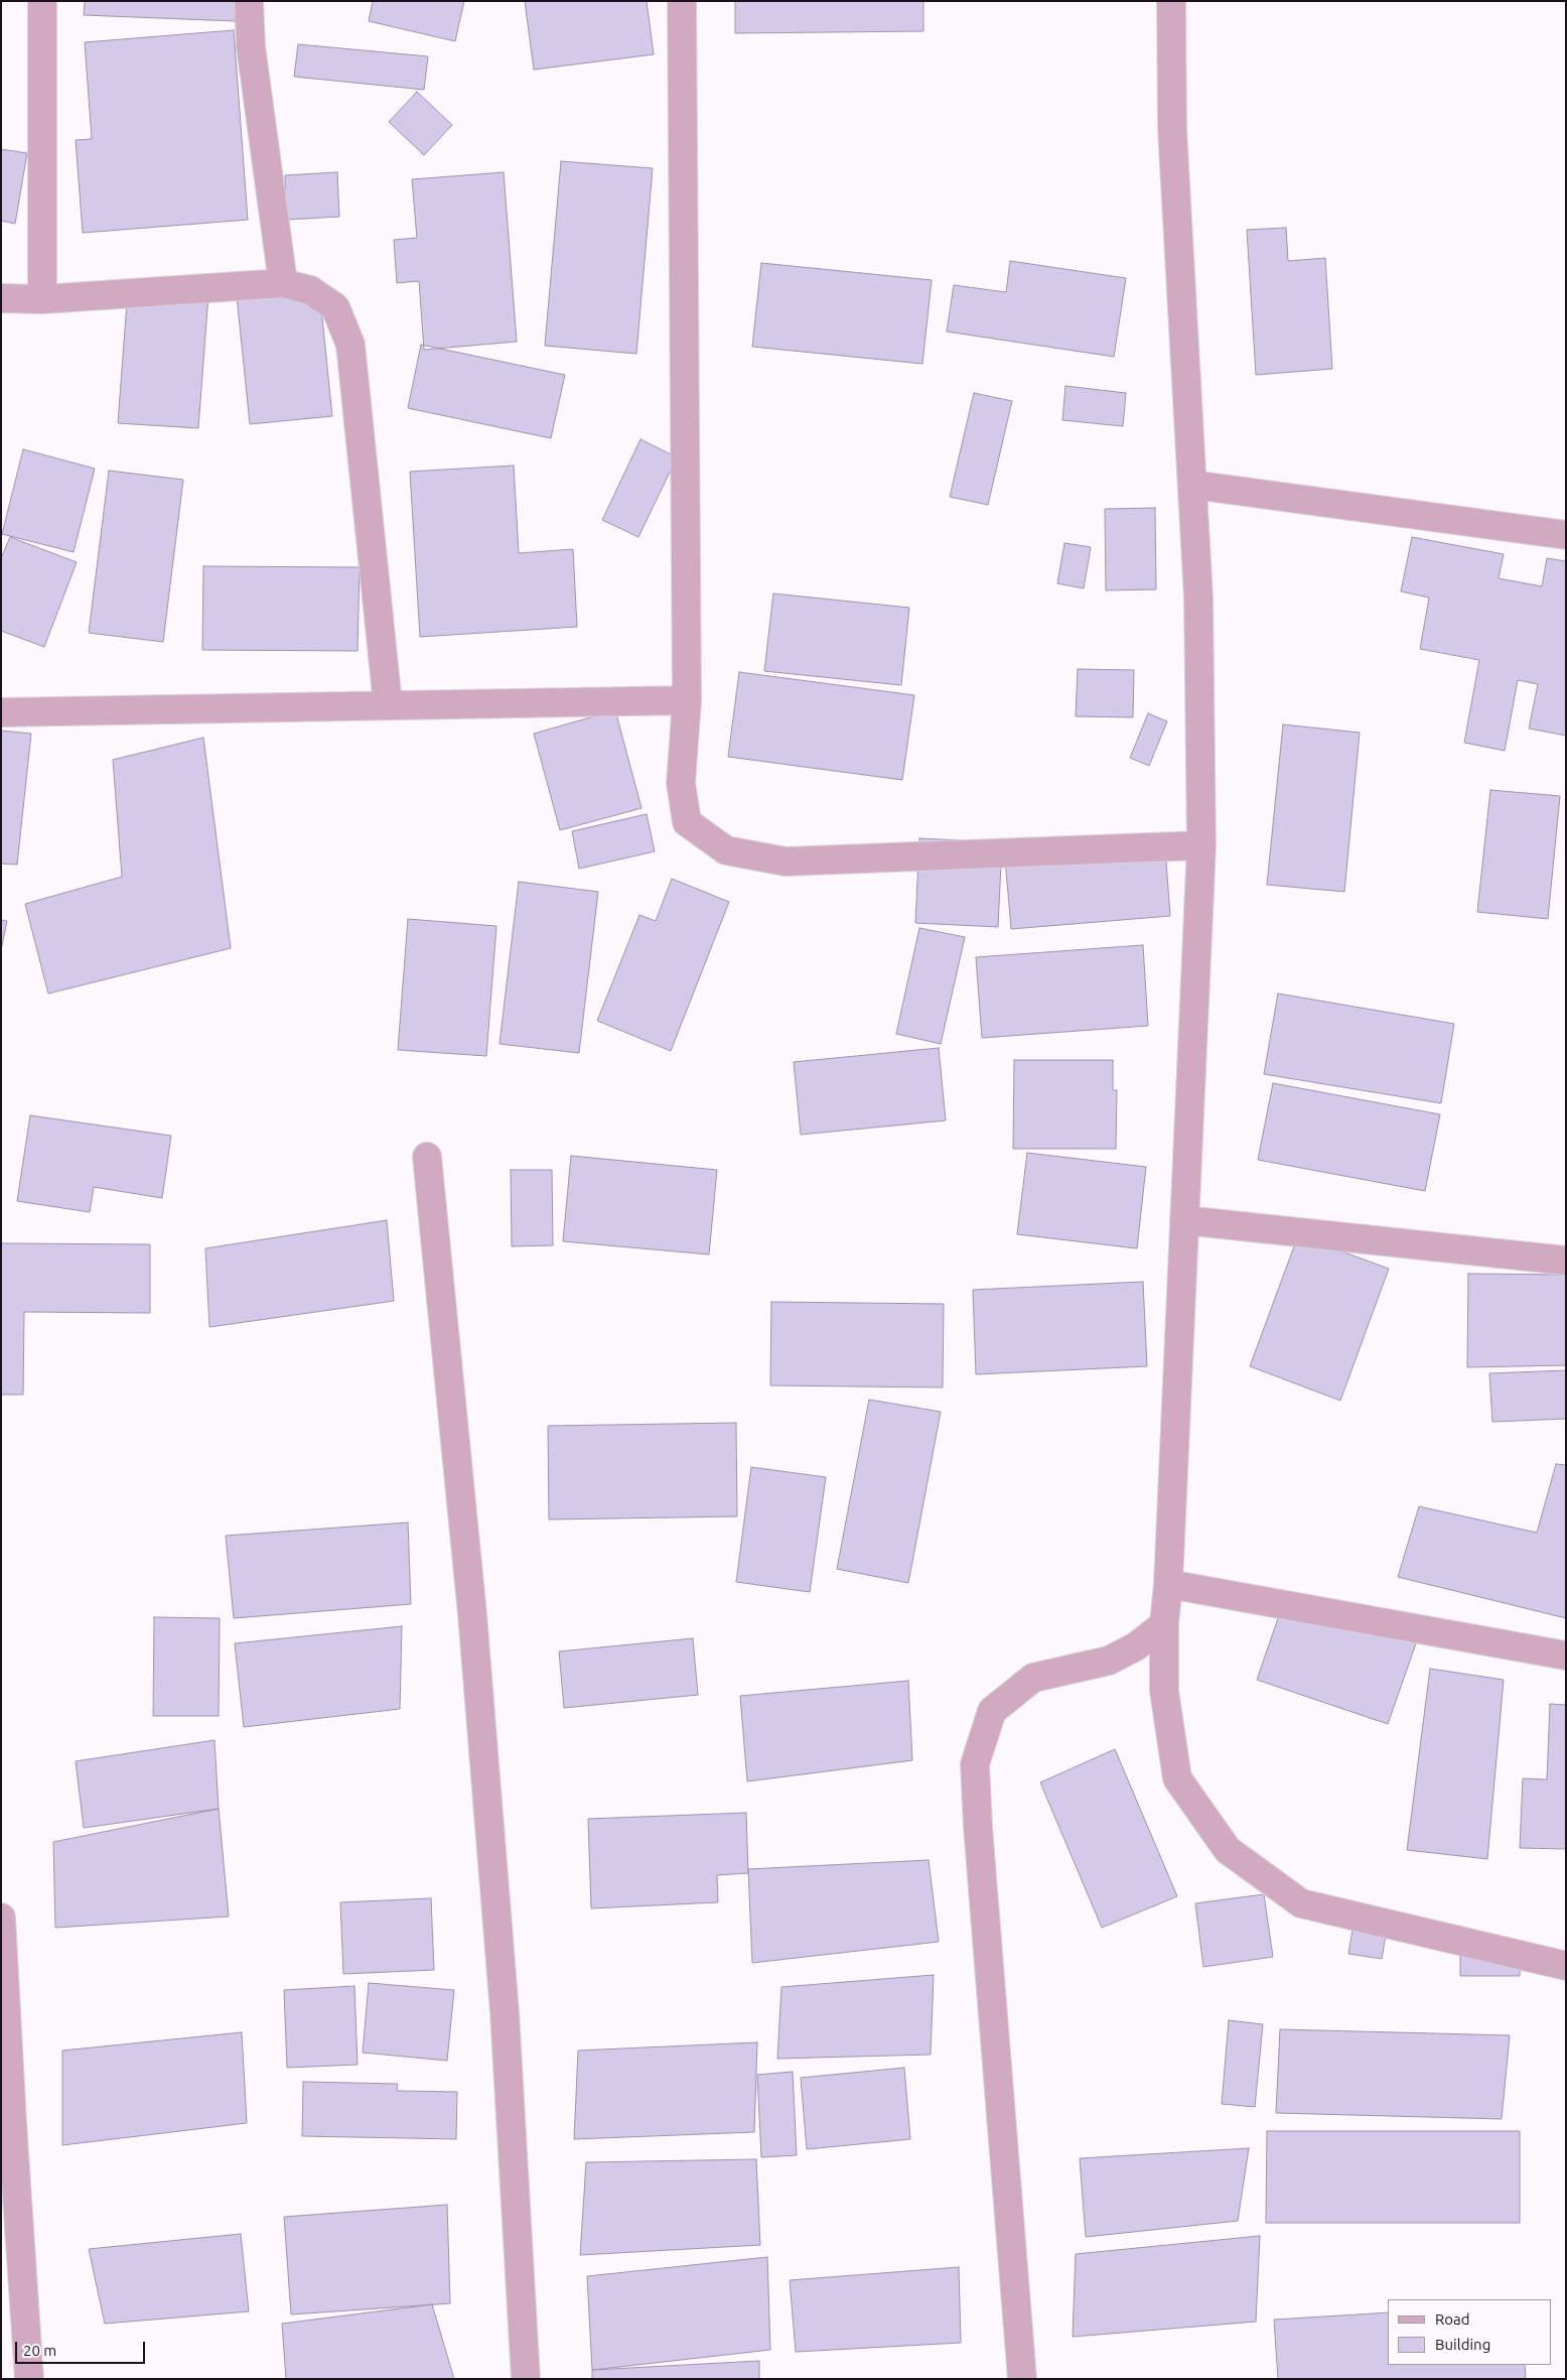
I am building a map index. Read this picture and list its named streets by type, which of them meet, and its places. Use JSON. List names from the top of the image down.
{
  "legend": ["Road", "Building"],
  "scale_bar": "20 m"
}
